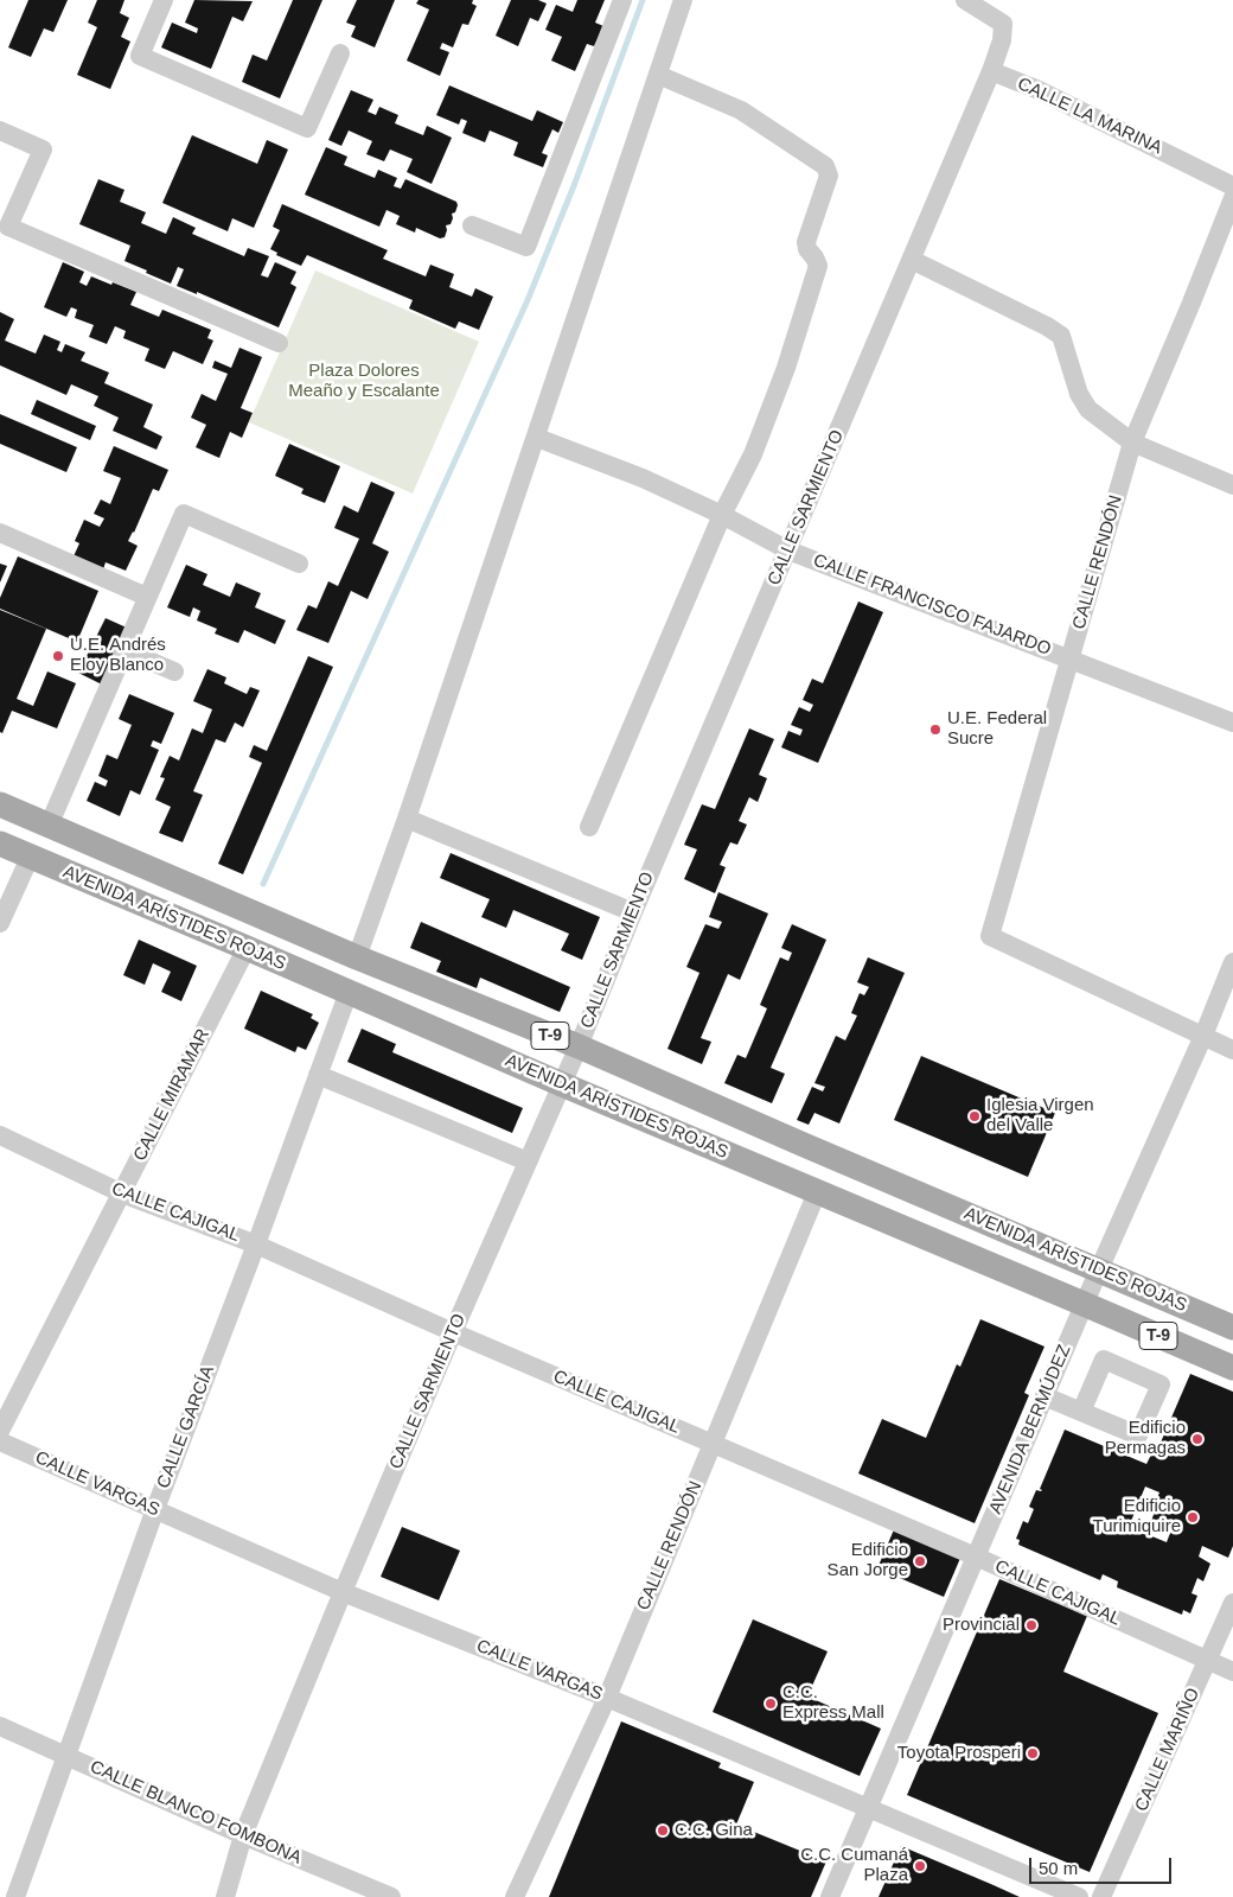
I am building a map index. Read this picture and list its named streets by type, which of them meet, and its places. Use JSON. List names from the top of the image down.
{
  "streets": {
    "main road": ["AVENIDA ARÍSTIDES ROJAS", "T-9"],
    "street": [
      "CALLE LA MARINA",
      "CALLE SARMIENTO",
      "CALLE RENDÓN",
      "CALLE FRANCISCO FAJARDO",
      "CALLE MIRAMAR",
      "CALLE CAJIGAL",
      "CALLE GARCÍA",
      "AVENIDA BERMÚDEZ",
      "CALLE VARGAS",
      "CALLE MARIÑO",
      "CALLE BLANCO FOMBONA"
    ]
  },
  "crossings": [
    ["CALLE LA MARINA", "CALLE SARMIENTO"],
    ["CALLE SARMIENTO", "CALLE FRANCISCO FAJARDO"],
    ["CALLE SARMIENTO", "AVENIDA ARÍSTIDES ROJAS"],
    ["CALLE SARMIENTO", "CALLE CAJIGAL"],
    ["CALLE SARMIENTO", "CALLE VARGAS"],
    ["CALLE SARMIENTO", "CALLE BLANCO FOMBONA"],
    ["CALLE RENDÓN", "CALLE FRANCISCO FAJARDO"],
    ["CALLE RENDÓN", "AVENIDA ARÍSTIDES ROJAS"],
    ["CALLE RENDÓN", "CALLE CAJIGAL"],
    ["CALLE RENDÓN", "AVENIDA BERMÚDEZ"],
    ["CALLE RENDÓN", "CALLE VARGAS"],
    ["AVENIDA ARÍSTIDES ROJAS", "CALLE MIRAMAR"],
    ["AVENIDA ARÍSTIDES ROJAS", "CALLE GARCÍA"],
    ["AVENIDA ARÍSTIDES ROJAS", "AVENIDA BERMÚDEZ"],
    ["CALLE MIRAMAR", "CALLE CAJIGAL"],
    ["CALLE CAJIGAL", "CALLE GARCÍA"],
    ["CALLE CAJIGAL", "AVENIDA BERMÚDEZ"],
    ["CALLE CAJIGAL", "CALLE MARIÑO"],
    ["CALLE GARCÍA", "CALLE VARGAS"],
    ["CALLE GARCÍA", "CALLE BLANCO FOMBONA"],
    ["AVENIDA BERMÚDEZ", "CALLE VARGAS"]
  ],
  "parks": ["Plaza Dolores Meaño y Escalante"],
  "places": [
    "U.E. Andrés Eloy Blanco",
    "U.E. Federal Sucre",
    "Iglesia Virgen del Valle",
    "Edificio Permagas",
    "Edificio Turimiquire",
    "Edificio San Jorge",
    "Provincial",
    "C.C. Express Mall",
    "Toyota Prosperi",
    "C.C. Gina",
    "C.C. Cumaná Plaza"
  ],
  "scale_bar": "50 m"
}
